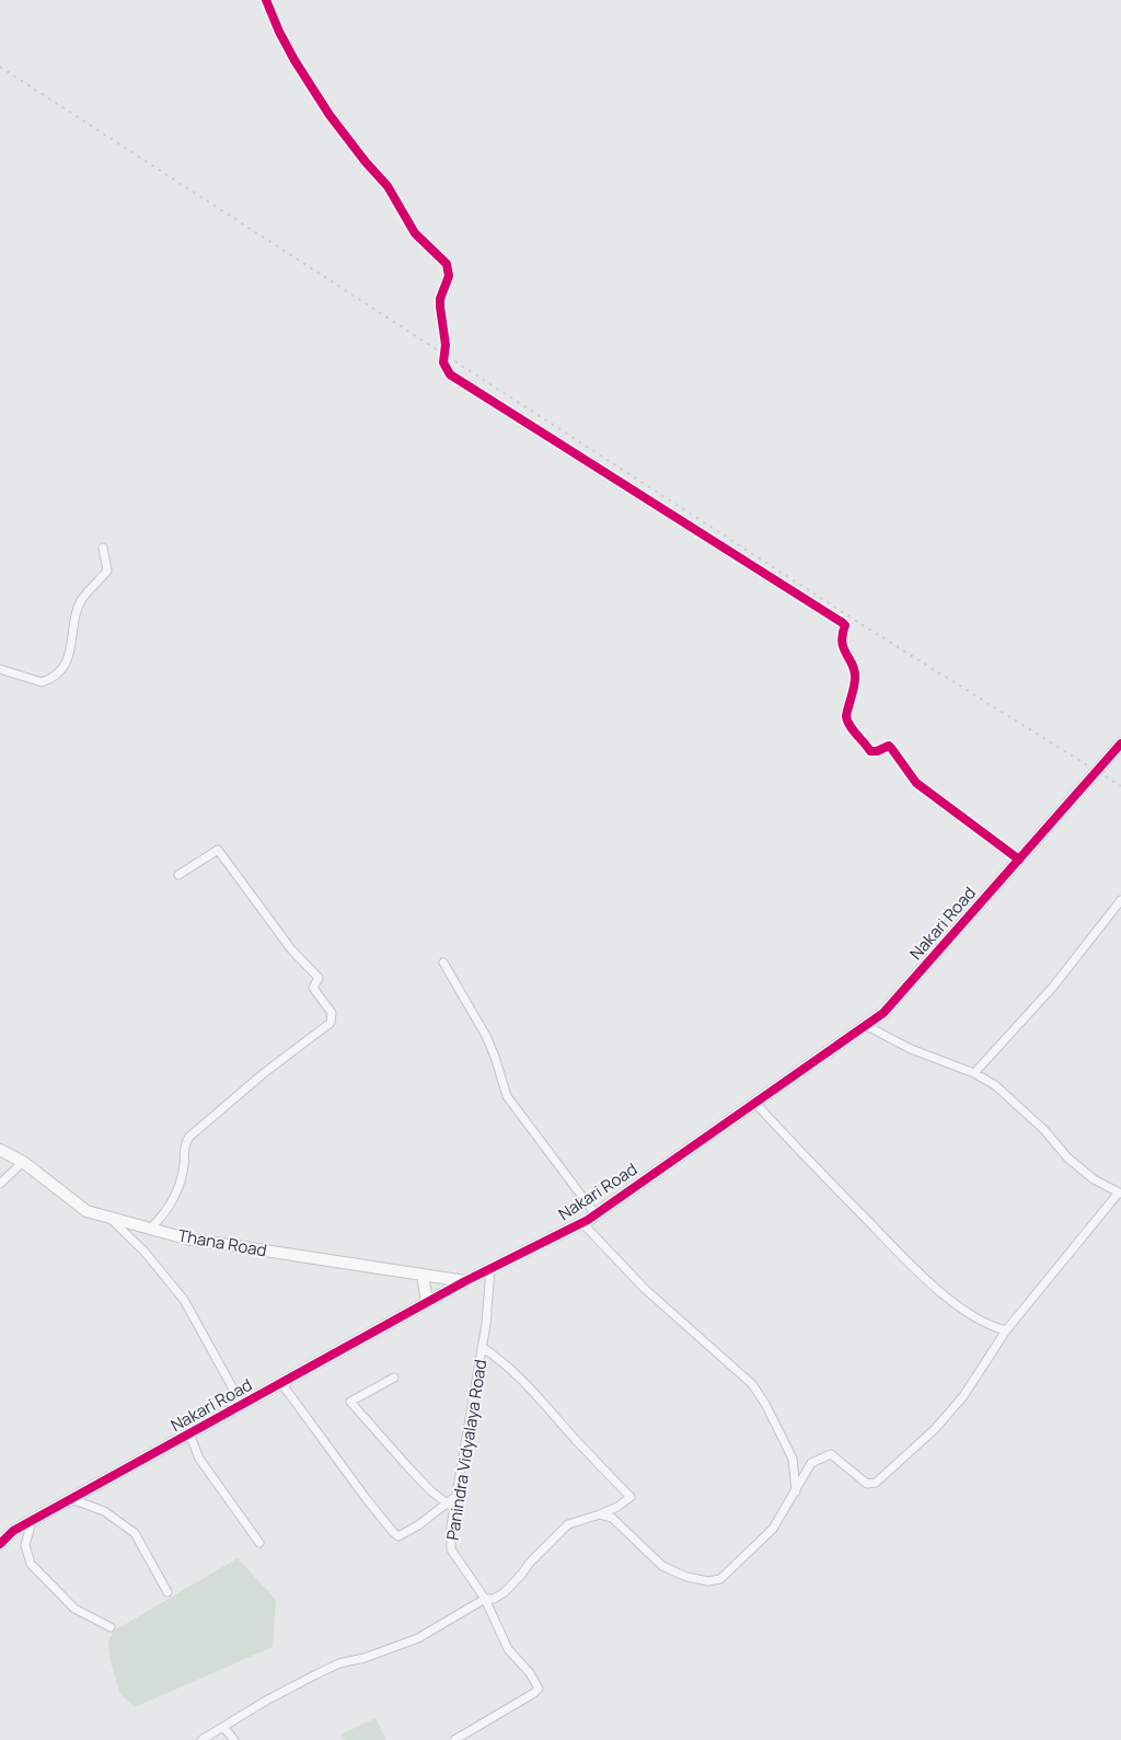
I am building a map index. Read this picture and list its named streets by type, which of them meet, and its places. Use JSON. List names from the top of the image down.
{
  "streets": {
    "street": ["Nakari Road", "Thana Road", "Panindra Vidyalaya Road"]
  },
  "crossings": [
    ["Nakari Road", "Thana Road"],
    ["Nakari Road", "Panindra Vidyalaya Road"]
  ]
}
